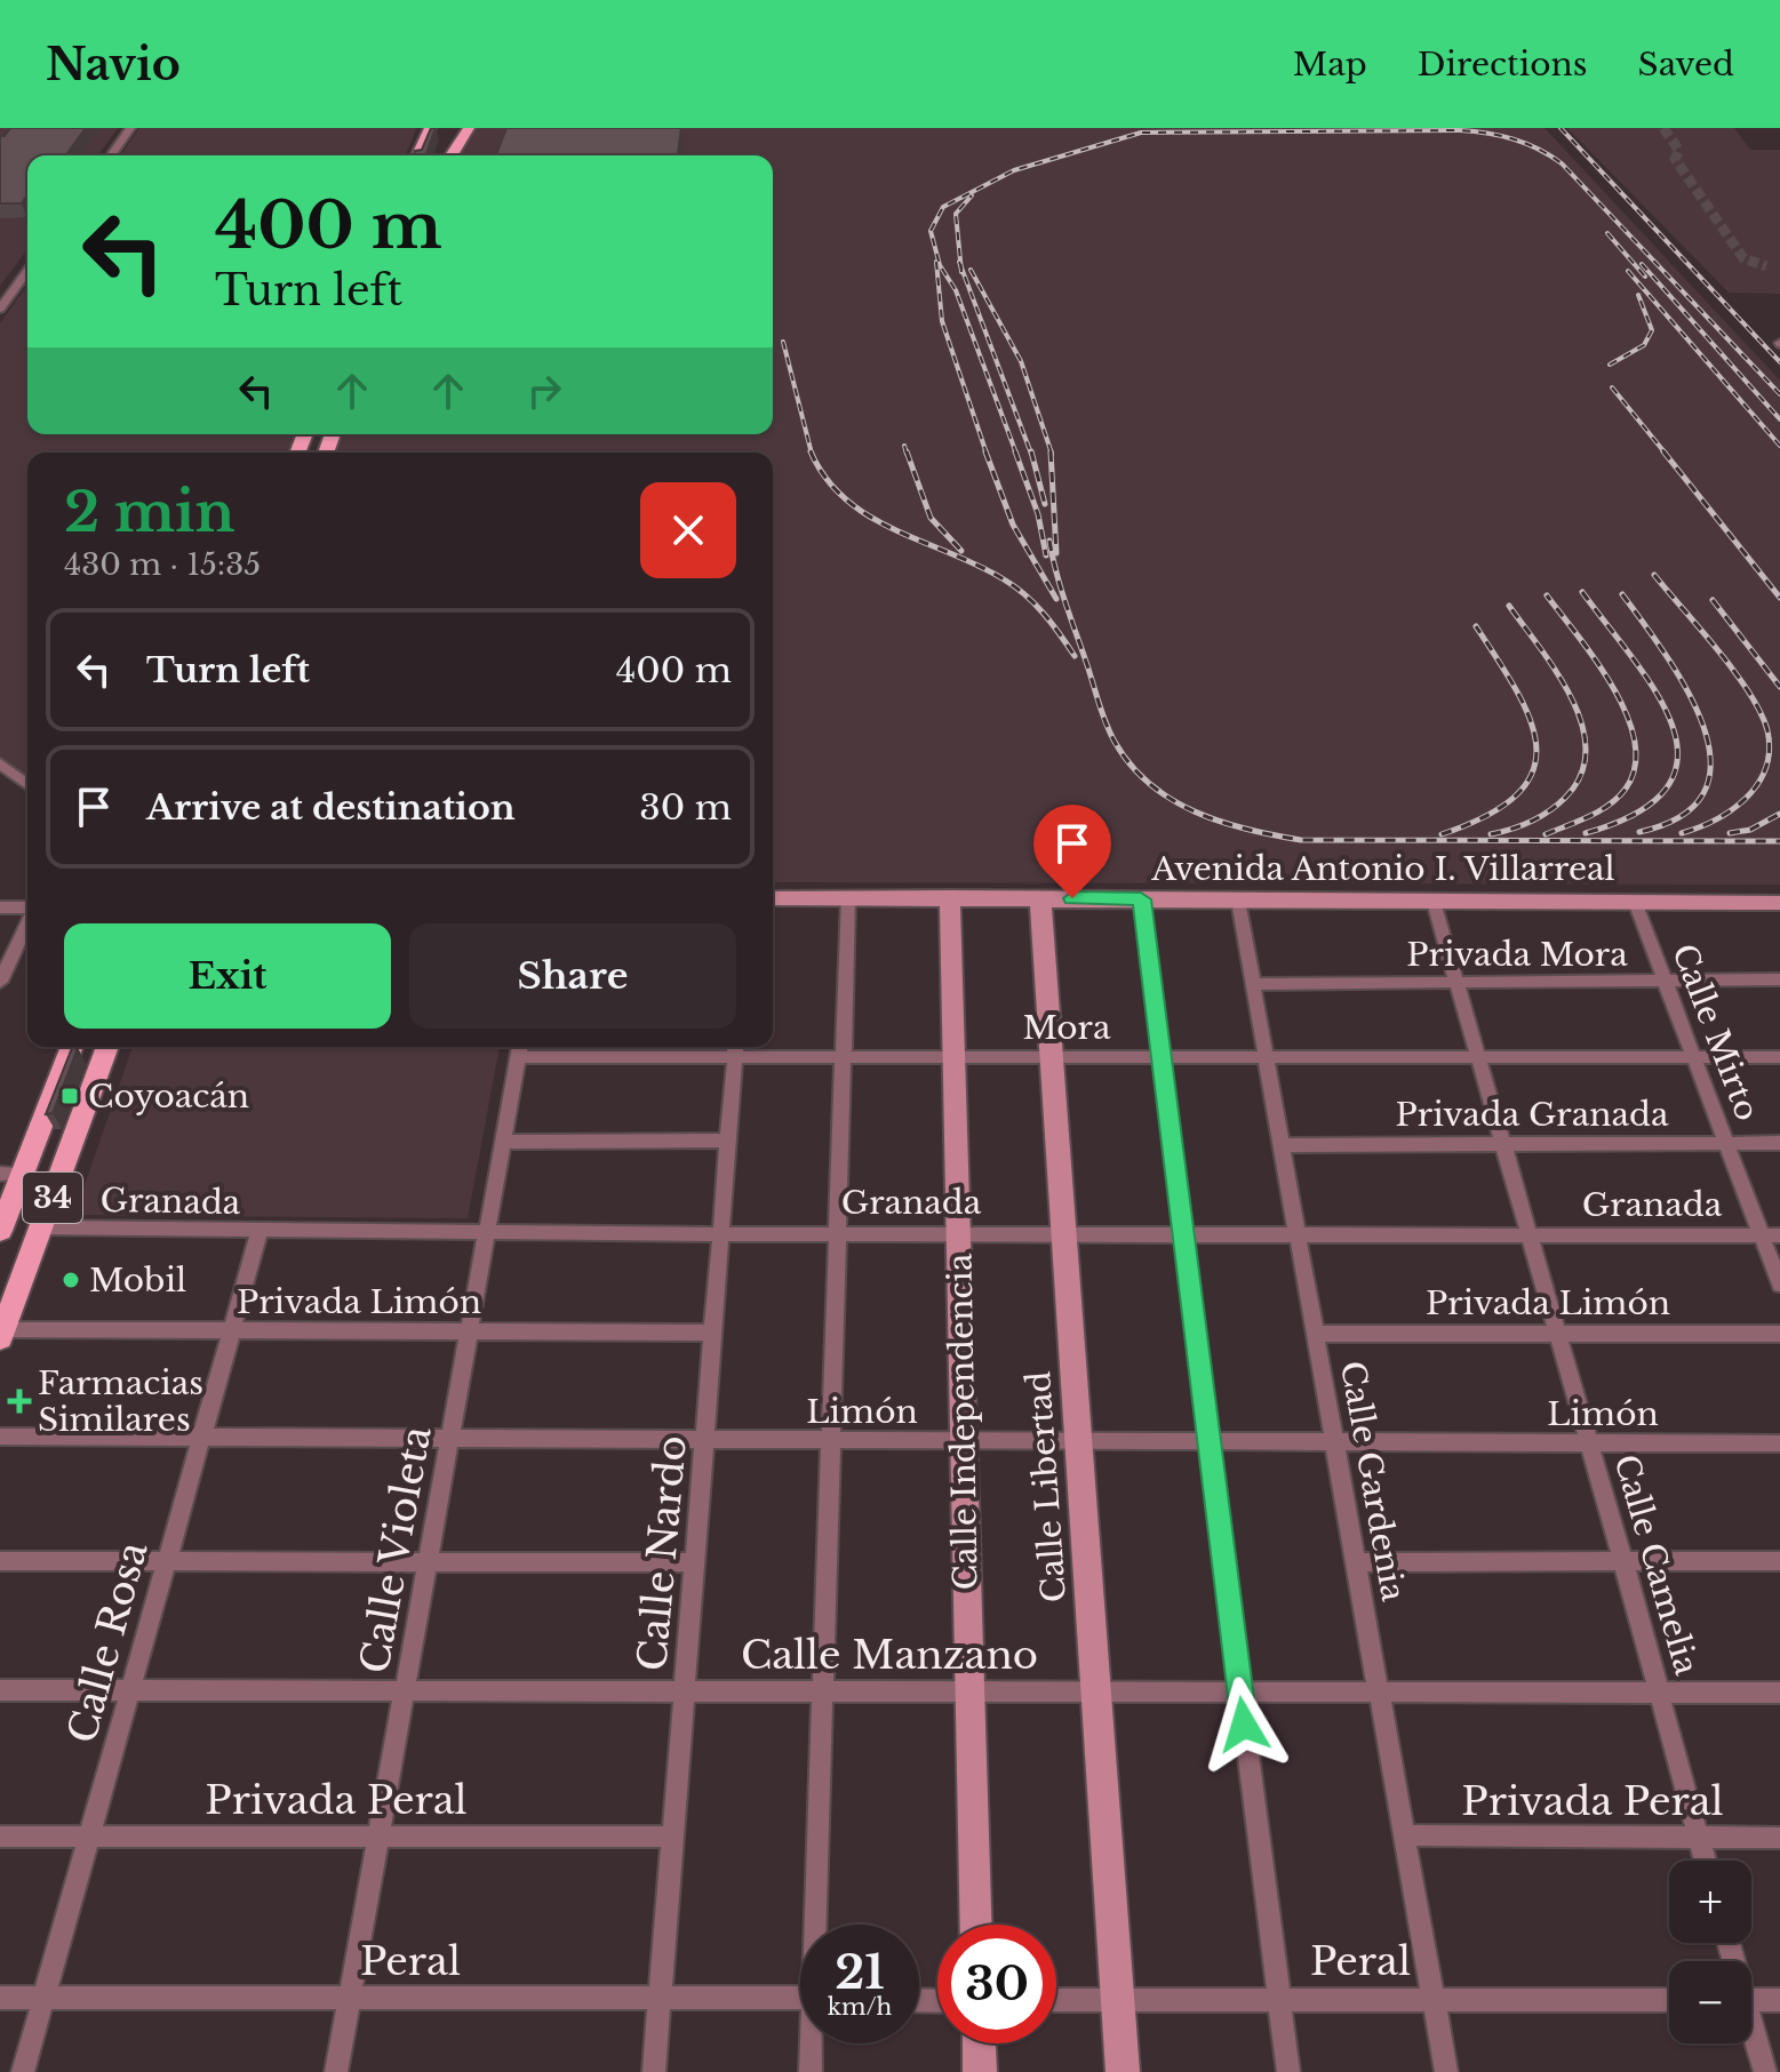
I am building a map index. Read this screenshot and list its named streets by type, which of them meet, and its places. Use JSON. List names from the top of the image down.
{
  "streets": {
    "main road": ["34"],
    "street": [
      "Avenida Antonio I. Villarreal",
      "Privada Mora",
      "Mora",
      "Calle Mirto",
      "Privada Granada",
      "Granada",
      "Privada Limón",
      "Limón",
      "Calle Independencia",
      "Calle Gardenia",
      "Calle Libertad",
      "Calle Violeta",
      "Calle Nardo",
      "Calle Camelia",
      "Calle Rosa",
      "Calle Manzano",
      "Privada Peral",
      "Peral"
    ]
  },
  "crossings": [
    ["Avenida Antonio I. Villarreal", "Calle Mirto"],
    ["Avenida Antonio I. Villarreal", "Calle Independencia"],
    ["Avenida Antonio I. Villarreal", "Calle Gardenia"],
    ["Avenida Antonio I. Villarreal", "Calle Libertad"],
    ["Avenida Antonio I. Villarreal", "Calle Camelia"],
    ["Privada Mora", "Calle Mirto"],
    ["Privada Mora", "Calle Gardenia"],
    ["Privada Mora", "Calle Camelia"],
    ["Mora", "Calle Mirto"],
    ["Mora", "Calle Independencia"],
    ["Mora", "Calle Gardenia"],
    ["Mora", "Calle Libertad"],
    ["Mora", "Calle Violeta"],
    ["Mora", "Calle Nardo"],
    ["Mora", "Calle Camelia"],
    ["Calle Mirto", "Privada Granada"],
    ["Calle Mirto", "Granada"],
    ["Privada Granada", "Calle Gardenia"],
    ["Privada Granada", "Calle Camelia"],
    ["34", "Granada"],
    ["34", "Privada Limón"],
    ["Granada", "Calle Independencia"],
    ["Granada", "Calle Gardenia"],
    ["Granada", "Calle Libertad"],
    ["Granada", "Calle Violeta"],
    ["Granada", "Calle Nardo"],
    ["Granada", "Calle Camelia"],
    ["Granada", "Calle Rosa"],
    ["Privada Limón", "Calle Gardenia"],
    ["Privada Limón", "Calle Violeta"],
    ["Privada Limón", "Calle Nardo"],
    ["Privada Limón", "Calle Camelia"],
    ["Privada Limón", "Calle Rosa"],
    ["Limón", "Calle Independencia"],
    ["Limón", "Calle Gardenia"],
    ["Limón", "Calle Libertad"],
    ["Limón", "Calle Violeta"],
    ["Limón", "Calle Nardo"],
    ["Limón", "Calle Camelia"],
    ["Limón", "Calle Rosa"],
    ["Calle Independencia", "Calle Manzano"],
    ["Calle Gardenia", "Calle Manzano"],
    ["Calle Gardenia", "Privada Peral"],
    ["Calle Gardenia", "Peral"],
    ["Calle Libertad", "Calle Manzano"],
    ["Calle Libertad", "Peral"],
    ["Calle Violeta", "Calle Manzano"],
    ["Calle Violeta", "Privada Peral"],
    ["Calle Violeta", "Peral"],
    ["Calle Nardo", "Calle Manzano"],
    ["Calle Nardo", "Privada Peral"],
    ["Calle Nardo", "Peral"],
    ["Calle Camelia", "Calle Manzano"],
    ["Calle Camelia", "Privada Peral"],
    ["Calle Rosa", "Calle Manzano"],
    ["Calle Rosa", "Privada Peral"],
    ["Calle Rosa", "Peral"]
  ],
  "places": {
    "transit": ["Coyoacán"],
    "other": ["Mobil"],
    "health": ["Farmacias Similares"]
  },
  "page": {
    "header": "Navio",
    "nav": ["Map", "Directions", "Saved"],
    "turn": ["400 m", "Turn left"],
    "heading": ["2 min", "430 m · 15:35"],
    "list": [
      {
        "name": "Turn left",
        "value": "400 m"
      },
      {
        "name": "Arrive at destination",
        "value": "30 m"
      }
    ],
    "buttons": ["Exit", "Share"],
    "map_buttons": ["+", "−"],
    "speed": "21 km/h",
    "limit": "30"
  }
}
